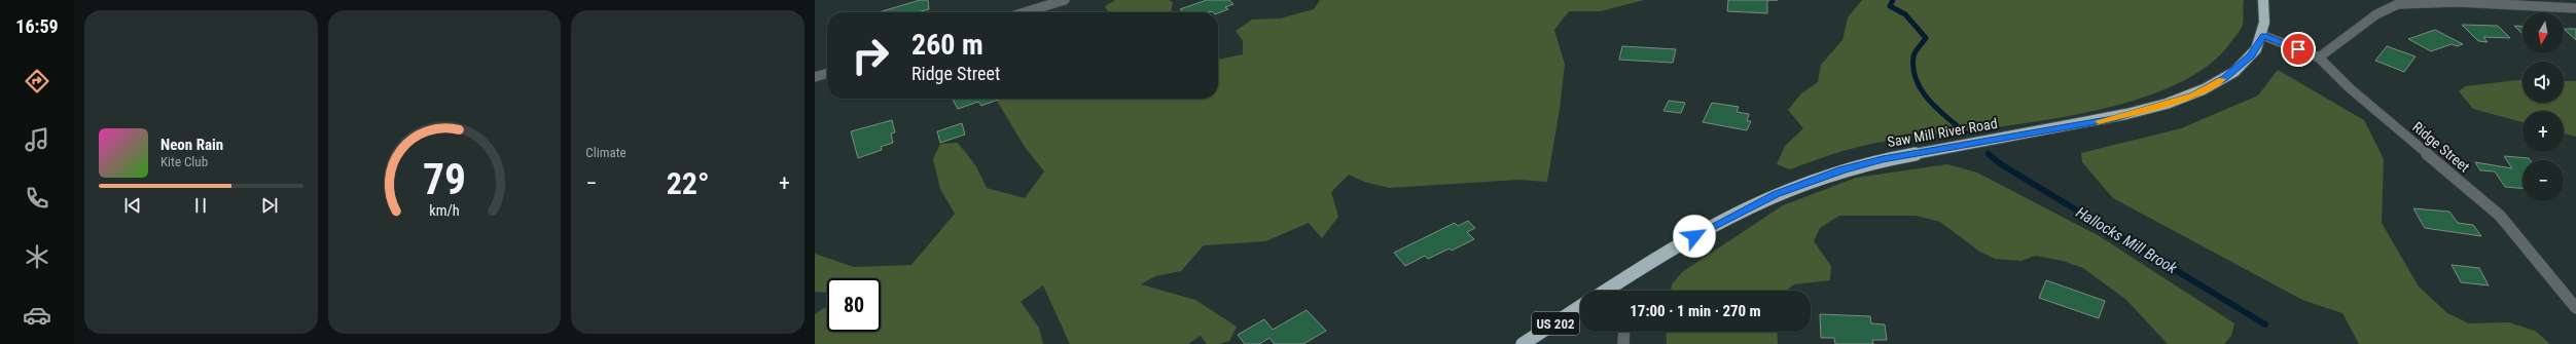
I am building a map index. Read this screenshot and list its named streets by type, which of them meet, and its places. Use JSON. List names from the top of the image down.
{
  "streets": {
    "highway": ["Saw Mill River Road", "US 202"],
    "street": ["Ridge Street"]
  },
  "crossings": [
    ["Saw Mill River Road", "Ridge Street"]
  ],
  "water": ["Hallocks Mill Brook"],
  "north": "bottom",
  "page": {
    "tabs": "16:59",
    "tile": "Climate",
    "map_buttons": ["+", "−"],
    "turn": ["260 m", "Ridge Street"],
    "song": ["Neon Rain", "Kite Club"],
    "heat": ["−", "22°", "+"],
    "limit": "80",
    "trip": "17:00 · 1 min · 270 m",
    "gauge": ["79", "km/h"]
  }
}
